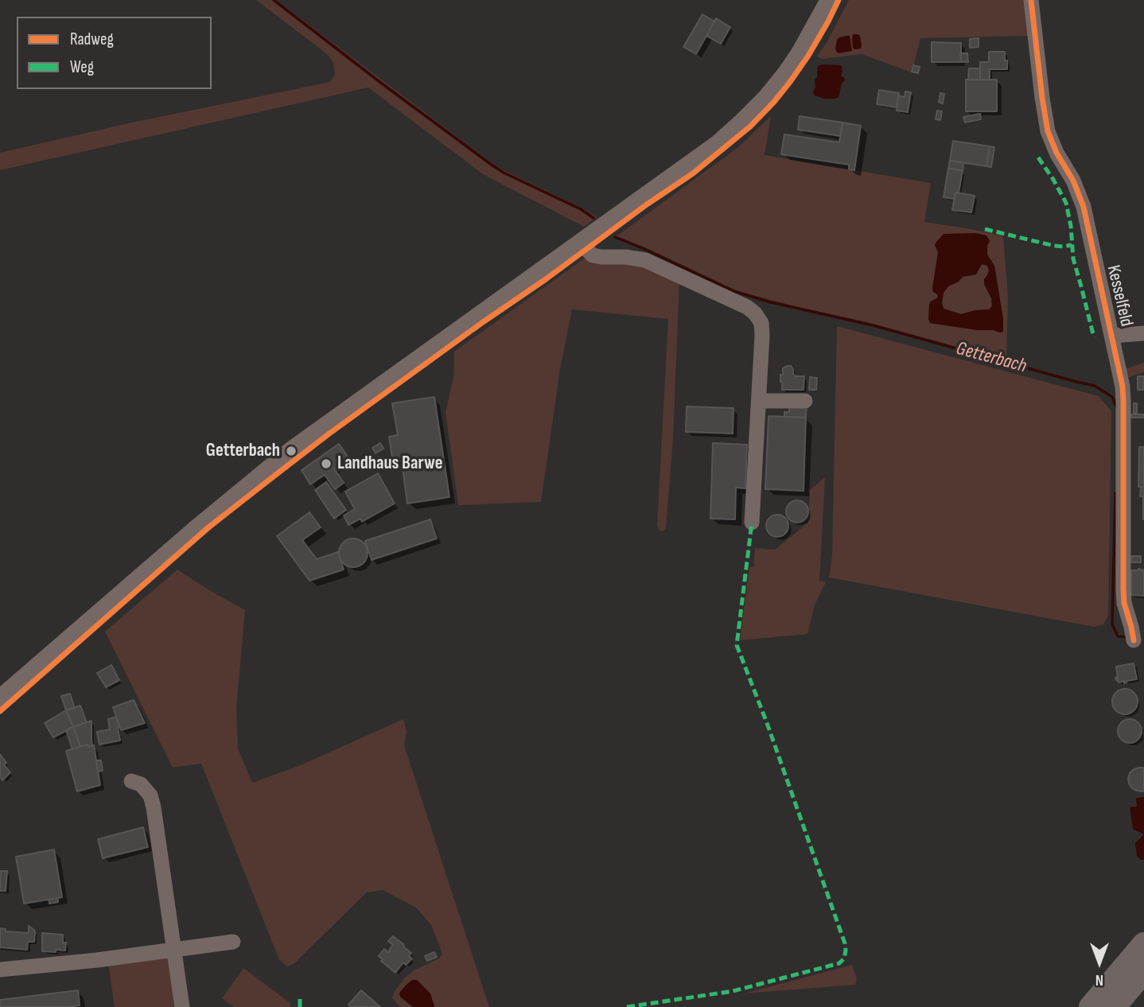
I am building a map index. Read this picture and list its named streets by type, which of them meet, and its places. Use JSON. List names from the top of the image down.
{
  "streets": {
    "street": ["Kesselfeld"]
  },
  "water": ["Getterbach"],
  "places": ["Getterbach", "Landhaus Barwe"],
  "legend": ["Radweg", "Weg"],
  "north": "bottom"
}
